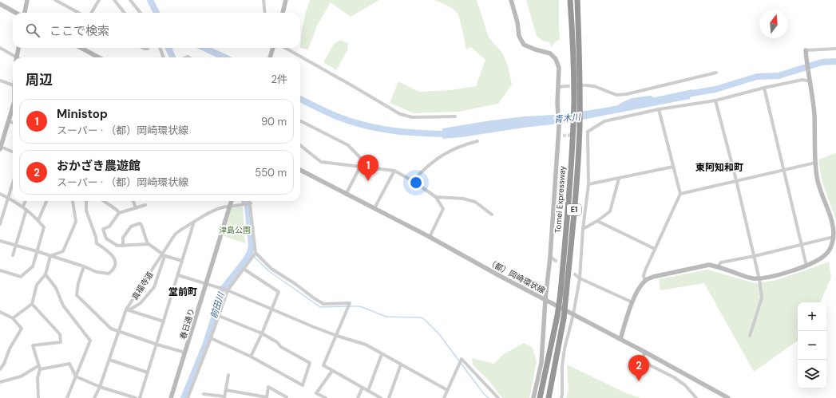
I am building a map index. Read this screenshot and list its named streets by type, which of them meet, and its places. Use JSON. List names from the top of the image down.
{
  "streets": {
    "highway": ["Tomei Expressway", "E1"],
    "street": ["（都）岡崎環状線", "真福寺道", "春日通り"]
  },
  "crossings": [
    ["真福寺道", "春日通り"]
  ],
  "districts": ["東阿知和町", "堂前町"],
  "water": ["青木川", "前田川"],
  "parks": ["津島公園"],
  "north": "top",
  "page": {
    "search": "ここで検索",
    "heading": ["周辺", "2件"],
    "list": [
      {
        "mark": "1",
        "name": "Ministop",
        "note": "スーパー · （都）岡崎環状線",
        "value": "90 m"
      },
      {
        "mark": "2",
        "name": "おかざき農遊館",
        "note": "スーパー · （都）岡崎環状線",
        "value": "550 m"
      }
    ],
    "pins": ["1", "2"],
    "map_buttons": ["+", "−"]
  }
}
